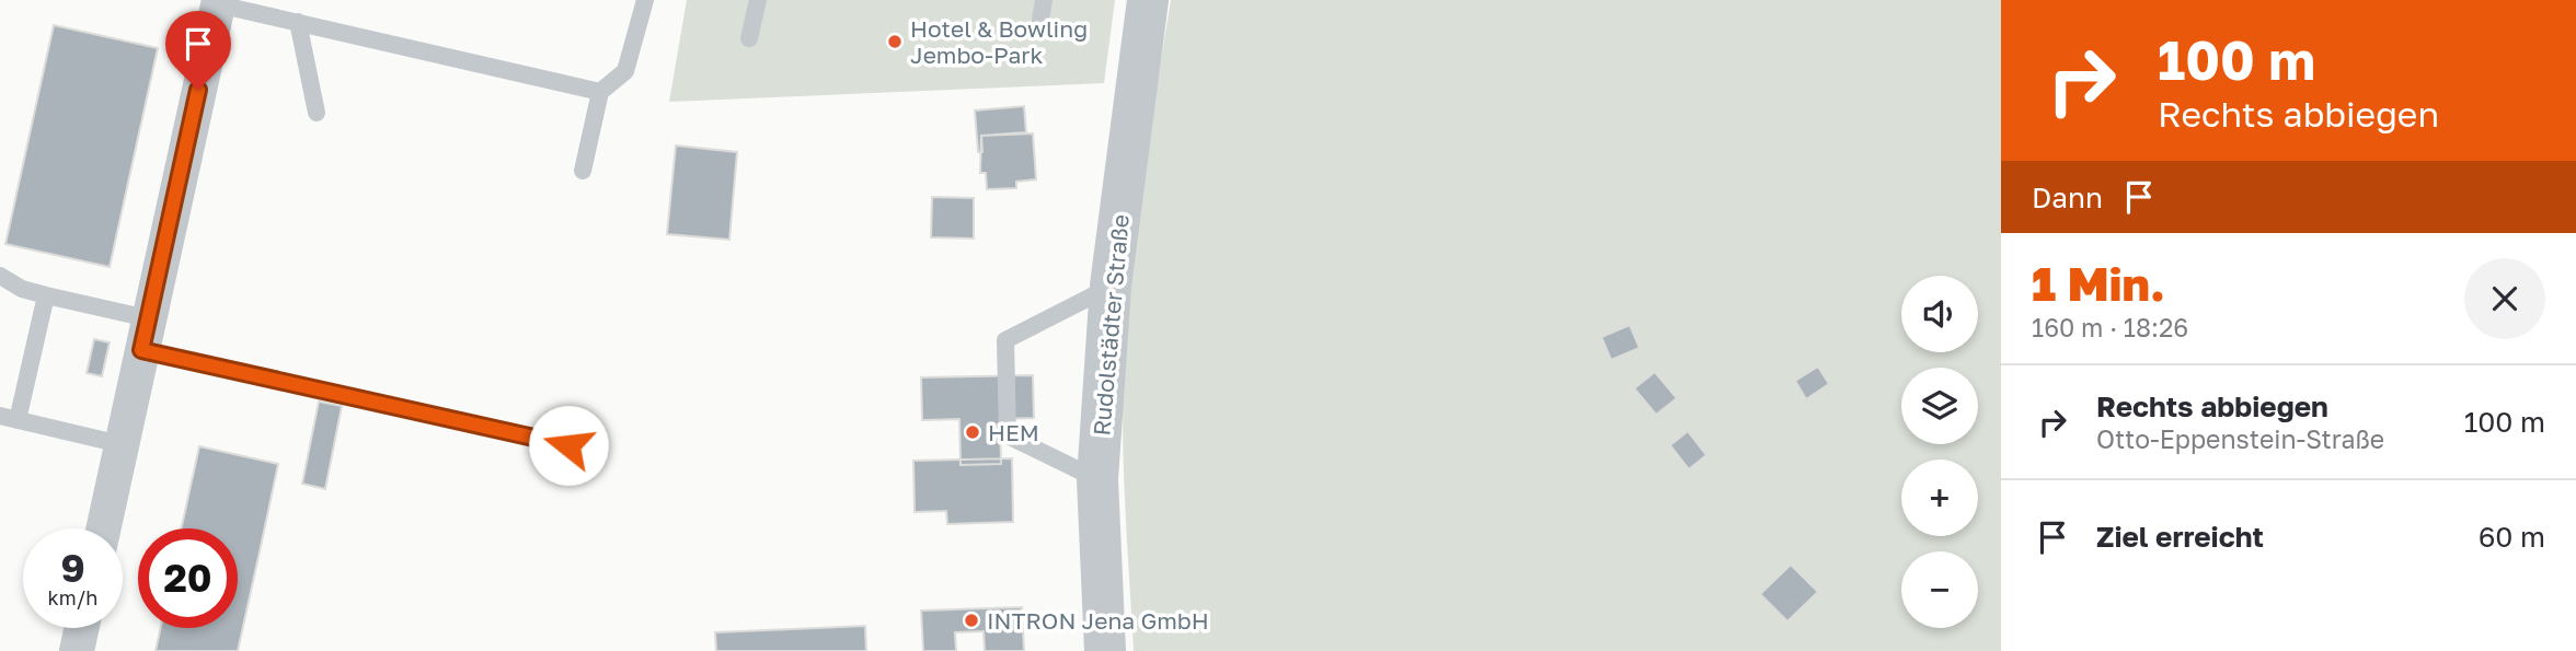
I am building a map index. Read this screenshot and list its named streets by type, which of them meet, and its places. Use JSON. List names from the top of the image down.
{
  "streets": {
    "street": ["Rudolstädter Straße"]
  },
  "places": ["Hotel & Bowling Jembo-Park", "HEM", "INTRON Jena GmbH"],
  "page": {
    "turn": ["100 m", "Rechts abbiegen"],
    "then": "Dann",
    "heading": ["1 Min.", "160 m · 18:26"],
    "map_buttons": ["+", "−"],
    "list": [
      {
        "name": "Rechts abbiegen",
        "note": "Otto-Eppenstein-Straße",
        "value": "100 m"
      },
      {
        "name": "Ziel erreicht",
        "value": "60 m"
      }
    ],
    "speed": "9 km/h",
    "limit": "20"
  }
}
